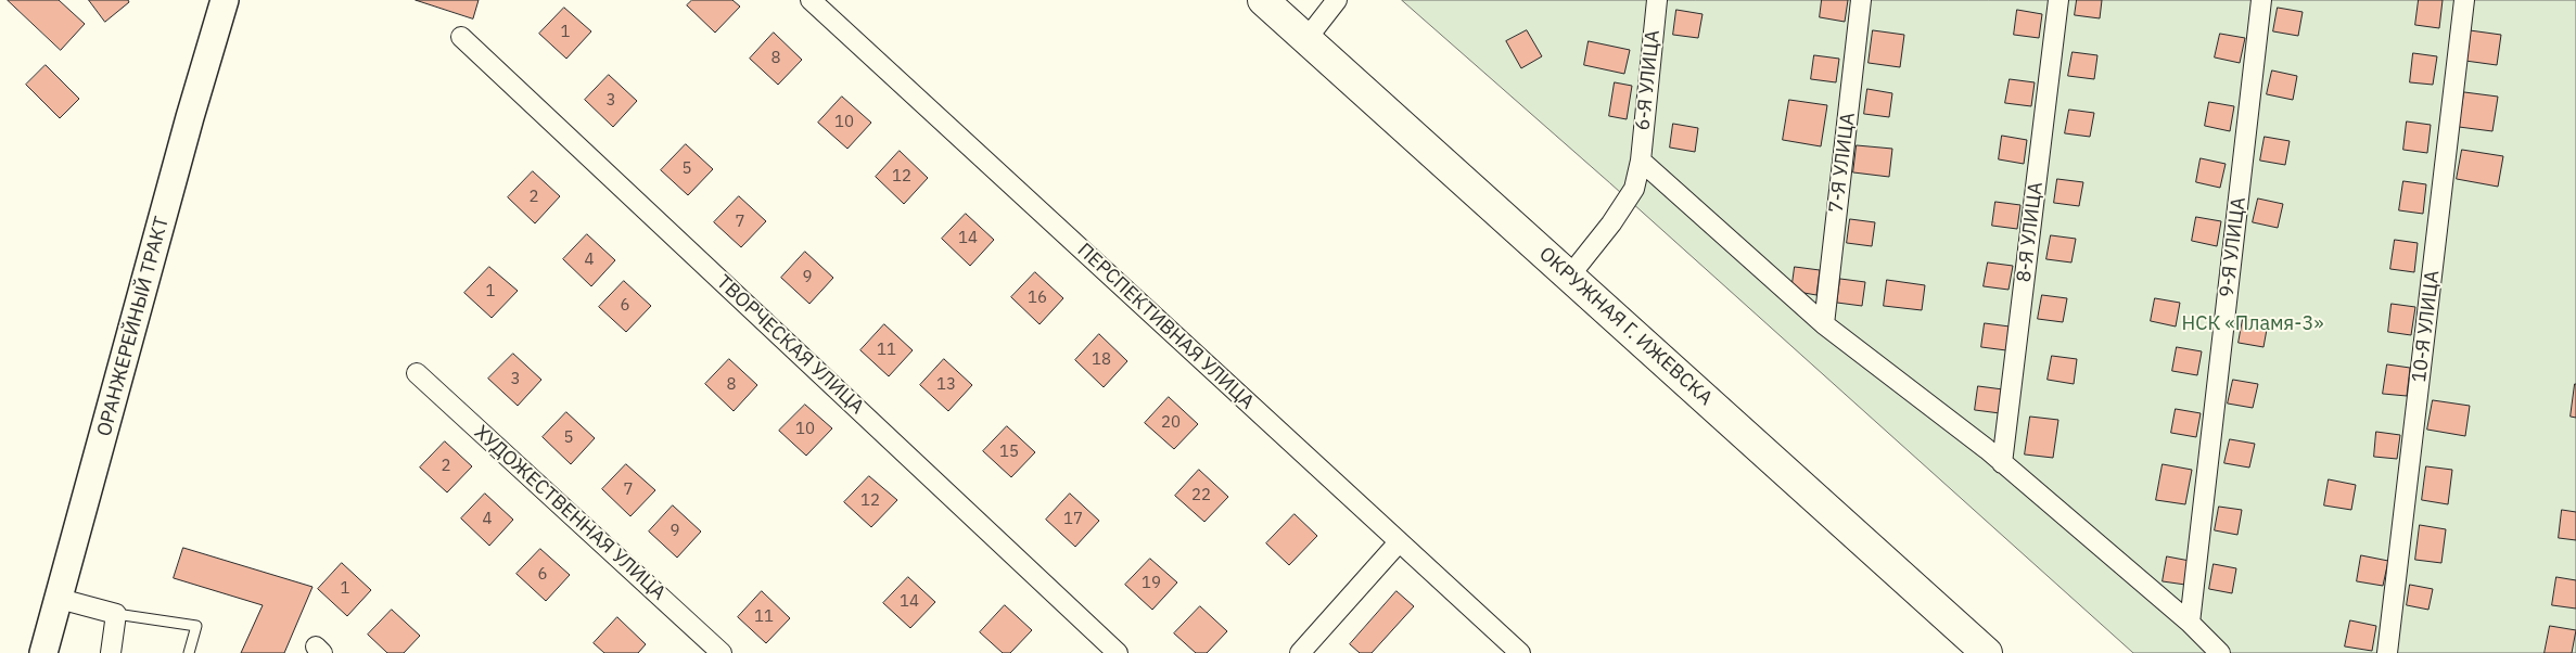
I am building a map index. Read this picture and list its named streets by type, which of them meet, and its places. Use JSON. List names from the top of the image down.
{
  "streets": {
    "main road": ["ОКРУЖНАЯ Г. ИЖЕВСКА"],
    "street": [
      "6-Я УЛИЦА",
      "7-Я УЛИЦА",
      "8-Я УЛИЦА",
      "9-Я УЛИЦА",
      "ОРАНЖЕРЕЙНЫЙ ТРАКТ",
      "ПЕРСПЕКТИВНАЯ УЛИЦА",
      "10-Я УЛИЦА",
      "ТВОРЧЕСКАЯ УЛИЦА",
      "ХУДОЖЕСТВЕННАЯ УЛИЦА"
    ]
  },
  "crossings": [
    ["6-Я УЛИЦА", "ОКРУЖНАЯ Г. ИЖЕВСКА"]
  ],
  "parks": ["НСК «Пламя-3»"],
  "house_numbers": [
    "1",
    "8",
    "3",
    "10",
    "5",
    "12",
    "2",
    "7",
    "14",
    "4",
    "9",
    "1",
    "16",
    "6",
    "11",
    "18",
    "3",
    "8",
    "13",
    "20",
    "10",
    "5",
    "15",
    "2",
    "7",
    "22",
    "12",
    "4",
    "17",
    "9",
    "6",
    "19",
    "1",
    "14",
    "11"
  ]
}
